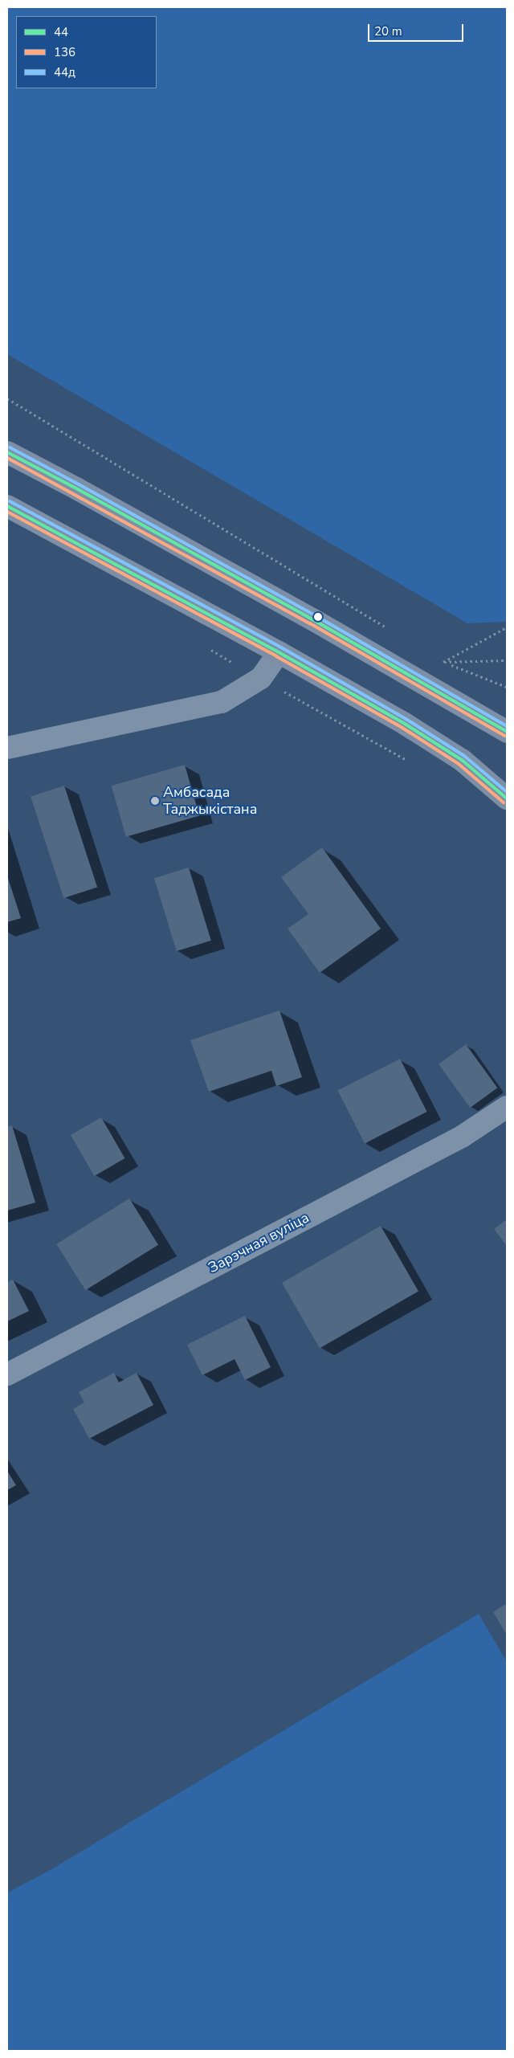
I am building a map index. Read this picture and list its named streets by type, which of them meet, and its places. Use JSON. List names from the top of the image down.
{
  "streets": {
    "street": ["Зарэчная вуліца"]
  },
  "places": ["Амбасада Таджыкістана"],
  "lines": ["transit line 44д", "transit line 44", "transit line 136"],
  "legend": ["44", "136", "44д"],
  "scale_bar": "20 m"
}
